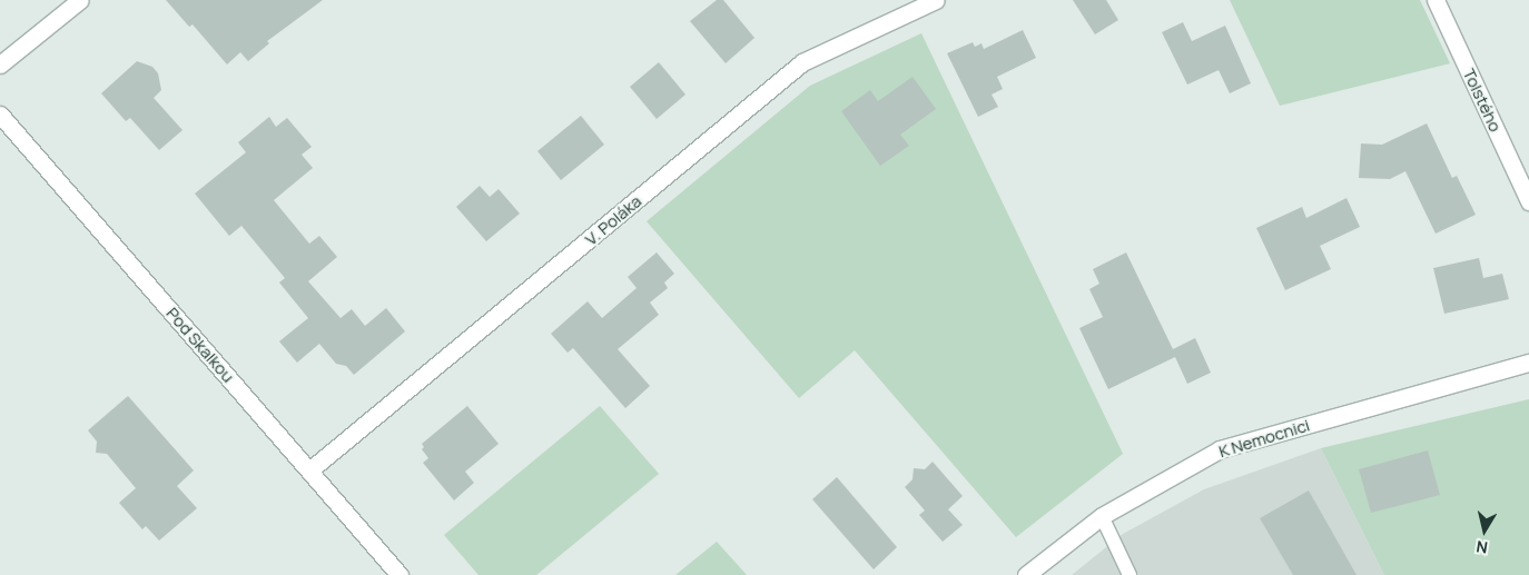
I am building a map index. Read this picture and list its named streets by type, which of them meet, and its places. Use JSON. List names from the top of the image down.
{
  "streets": {
    "street": [
      "Tolstého",
      "V. Poláka",
      "Pod Skalkou",
      "K Nemocnici"
    ]
  },
  "crossings": [
    ["V. Poláka", "Pod Skalkou"]
  ],
  "north": "bottom"
}
